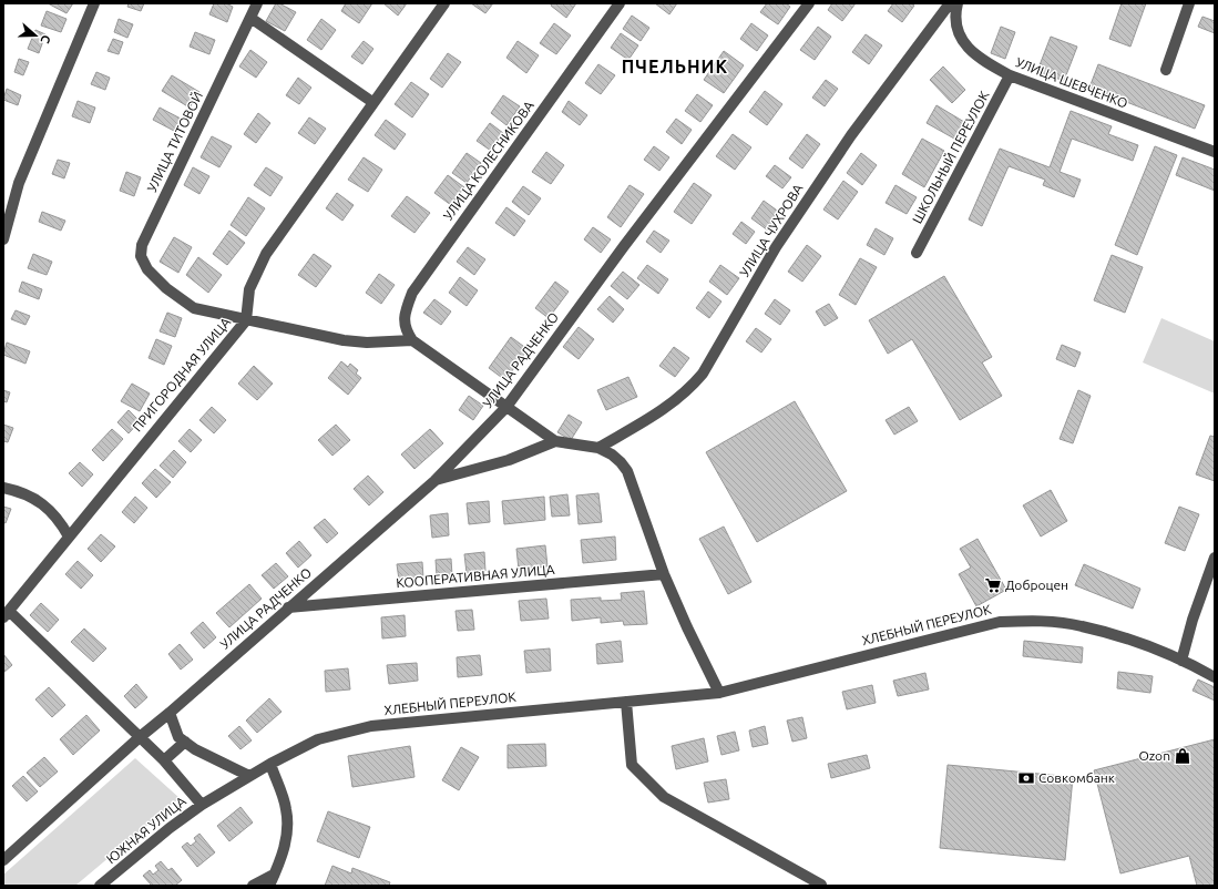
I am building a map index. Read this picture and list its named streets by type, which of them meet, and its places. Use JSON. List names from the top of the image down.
{
  "streets": {
    "street": [
      "УЛИЦА ШЕВЧЕНКО",
      "УЛИЦА ТИТОВОЙ",
      "ШКОЛЬНЫЙ ПЕРЕУЛОК",
      "УЛИЦА КОЛЕСНИКОВА",
      "УЛИЦА ЧУХРОВА",
      "УЛИЦА РАДЧЕНКО",
      "ПРИГОРОДНАЯ УЛИЦА",
      "КООПЕРАТИВНАЯ УЛИЦА",
      "ХЛЕБНЫЙ ПЕРЕУЛОК",
      "ЮЖНАЯ УЛИЦА"
    ]
  },
  "crossings": [
    ["УЛИЦА ШЕВЧЕНКО", "ШКОЛЬНЫЙ ПЕРЕУЛОК"],
    ["УЛИЦА ТИТОВОЙ", "УЛИЦА КОЛЕСНИКОВА"],
    ["УЛИЦА ТИТОВОЙ", "ПРИГОРОДНАЯ УЛИЦА"],
    ["УЛИЦА РАДЧЕНКО", "КООПЕРАТИВНАЯ УЛИЦА"],
    ["УЛИЦА РАДЧЕНКО", "ЮЖНАЯ УЛИЦА"],
    ["ПРИГОРОДНАЯ УЛИЦА", "ЮЖНАЯ УЛИЦА"],
    ["ХЛЕБНЫЙ ПЕРЕУЛОК", "ЮЖНАЯ УЛИЦА"]
  ],
  "districts": ["ПЧЕЛЬНИК"],
  "places": {
    "supermarket": ["Доброцен"],
    "shop": ["Ozon"],
    "bank": ["Совкомбанк"]
  },
  "north": "right"
}
